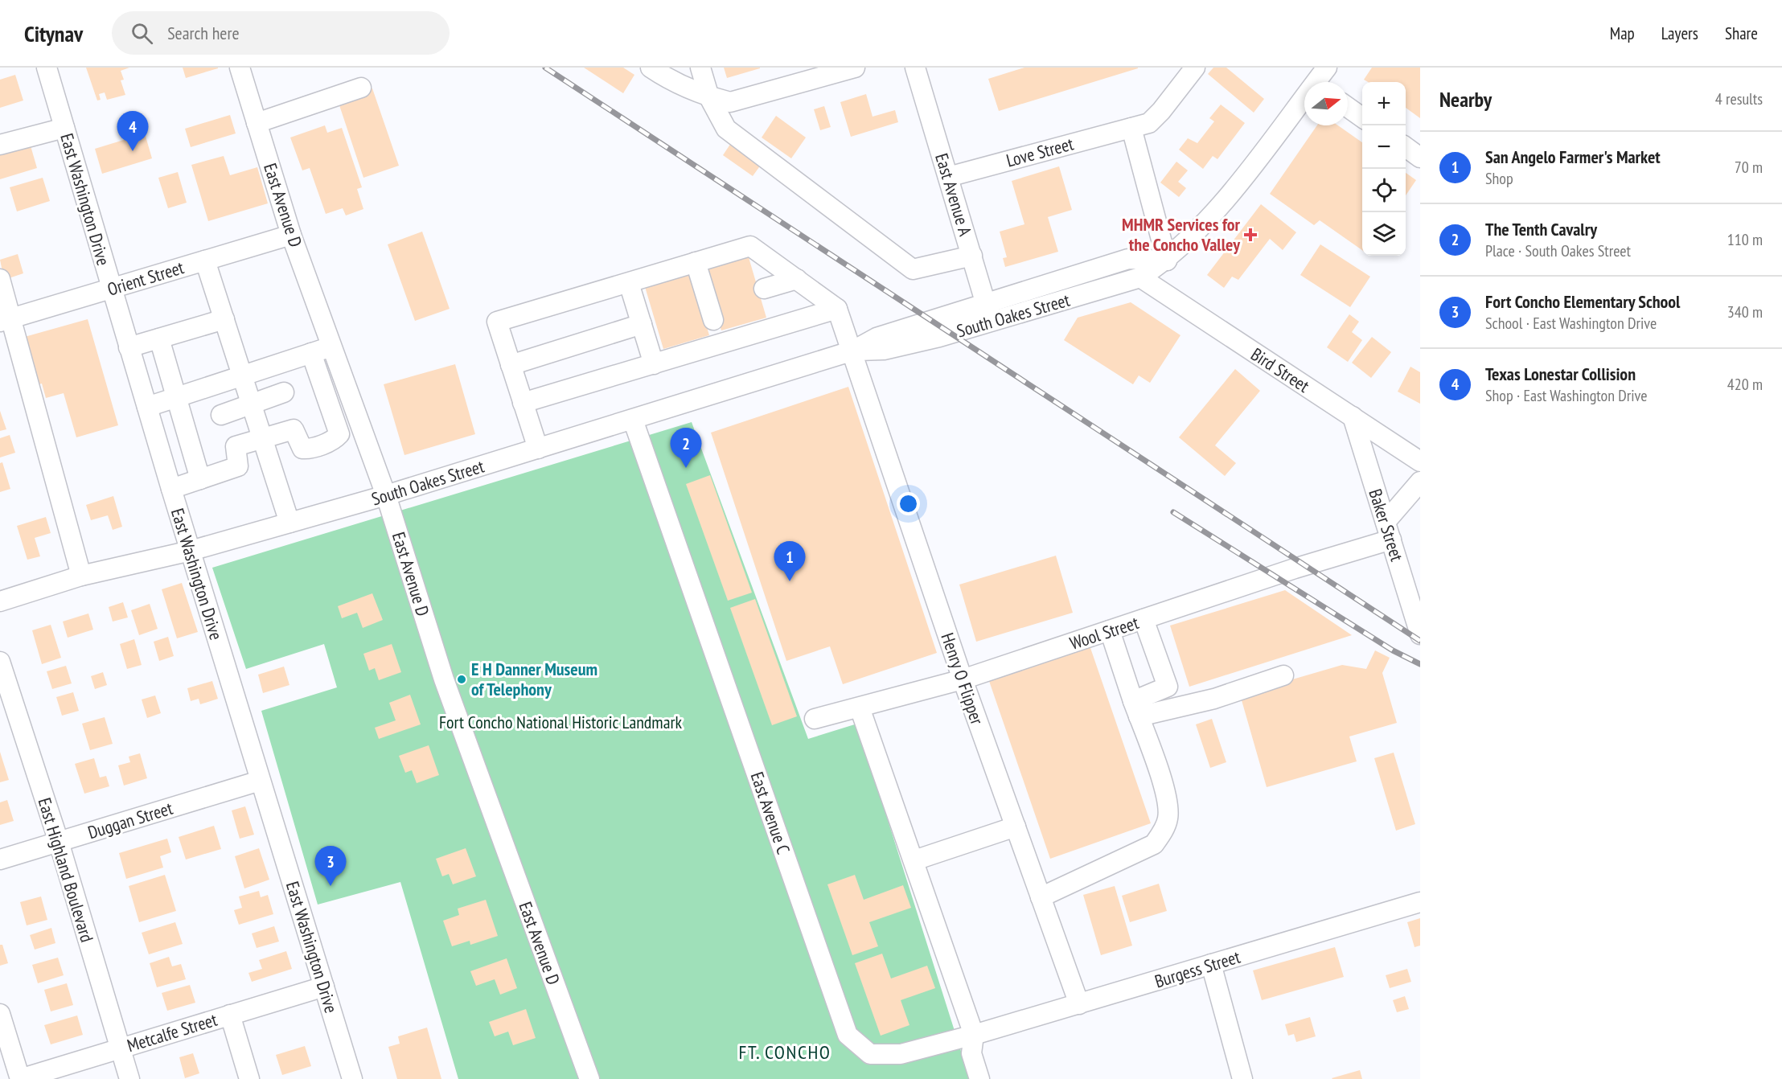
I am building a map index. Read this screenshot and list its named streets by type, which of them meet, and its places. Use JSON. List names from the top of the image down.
{
  "streets": {
    "street": [
      "Love Street",
      "East Avenue A",
      "East Washington Drive",
      "East Avenue D",
      "Orient Street",
      "South Oakes Street",
      "Bird Street",
      "Baker Street",
      "Wool Street",
      "Henry O Flipper",
      "East Avenue C",
      "Duggan Street",
      "East Highland Boulevard",
      "Burgess Street",
      "Metcalfe Street"
    ]
  },
  "crossings": [
    ["Love Street", "East Avenue A"],
    ["East Avenue A", "South Oakes Street"],
    ["East Washington Drive", "Orient Street"],
    ["East Washington Drive", "South Oakes Street"],
    ["East Washington Drive", "Duggan Street"],
    ["East Washington Drive", "Metcalfe Street"],
    ["East Avenue D", "Orient Street"],
    ["East Avenue D", "South Oakes Street"],
    ["South Oakes Street", "Bird Street"],
    ["South Oakes Street", "Henry O Flipper"],
    ["South Oakes Street", "East Avenue C"],
    ["Bird Street", "Baker Street"],
    ["Baker Street", "Wool Street"],
    ["Wool Street", "Henry O Flipper"],
    ["Henry O Flipper", "Burgess Street"],
    ["East Avenue C", "Burgess Street"],
    ["Duggan Street", "East Highland Boulevard"],
    ["East Highland Boulevard", "Metcalfe Street"]
  ],
  "districts": ["FT. CONCHO"],
  "parks": ["Fort Concho National Historic Landmark"],
  "places": {
    "health": ["MHMR Services for the Concho Valley"],
    "other": ["E H Danner Museum of Telephony"]
  },
  "north": "right",
  "page": {
    "header": "Citynav",
    "search": "Search here",
    "nav": ["Map", "Layers", "Share"],
    "heading": ["Nearby", "4 results"],
    "map_buttons": ["+", "−"],
    "pins": [
      "4",
      "2",
      "1",
      "3"
    ],
    "list": [
      {
        "mark": "1",
        "name": "San Angelo Farmer's Market",
        "note": "Shop",
        "value": "70 m"
      },
      {
        "mark": "2",
        "name": "The Tenth Cavalry",
        "note": "Place · South Oakes Street",
        "value": "110 m"
      },
      {
        "mark": "3",
        "name": "Fort Concho Elementary School",
        "note": "School · East Washington Drive",
        "value": "340 m"
      },
      {
        "mark": "4",
        "name": "Texas Lonestar Collision",
        "note": "Shop · East Washington Drive",
        "value": "420 m"
      }
    ]
  }
}
